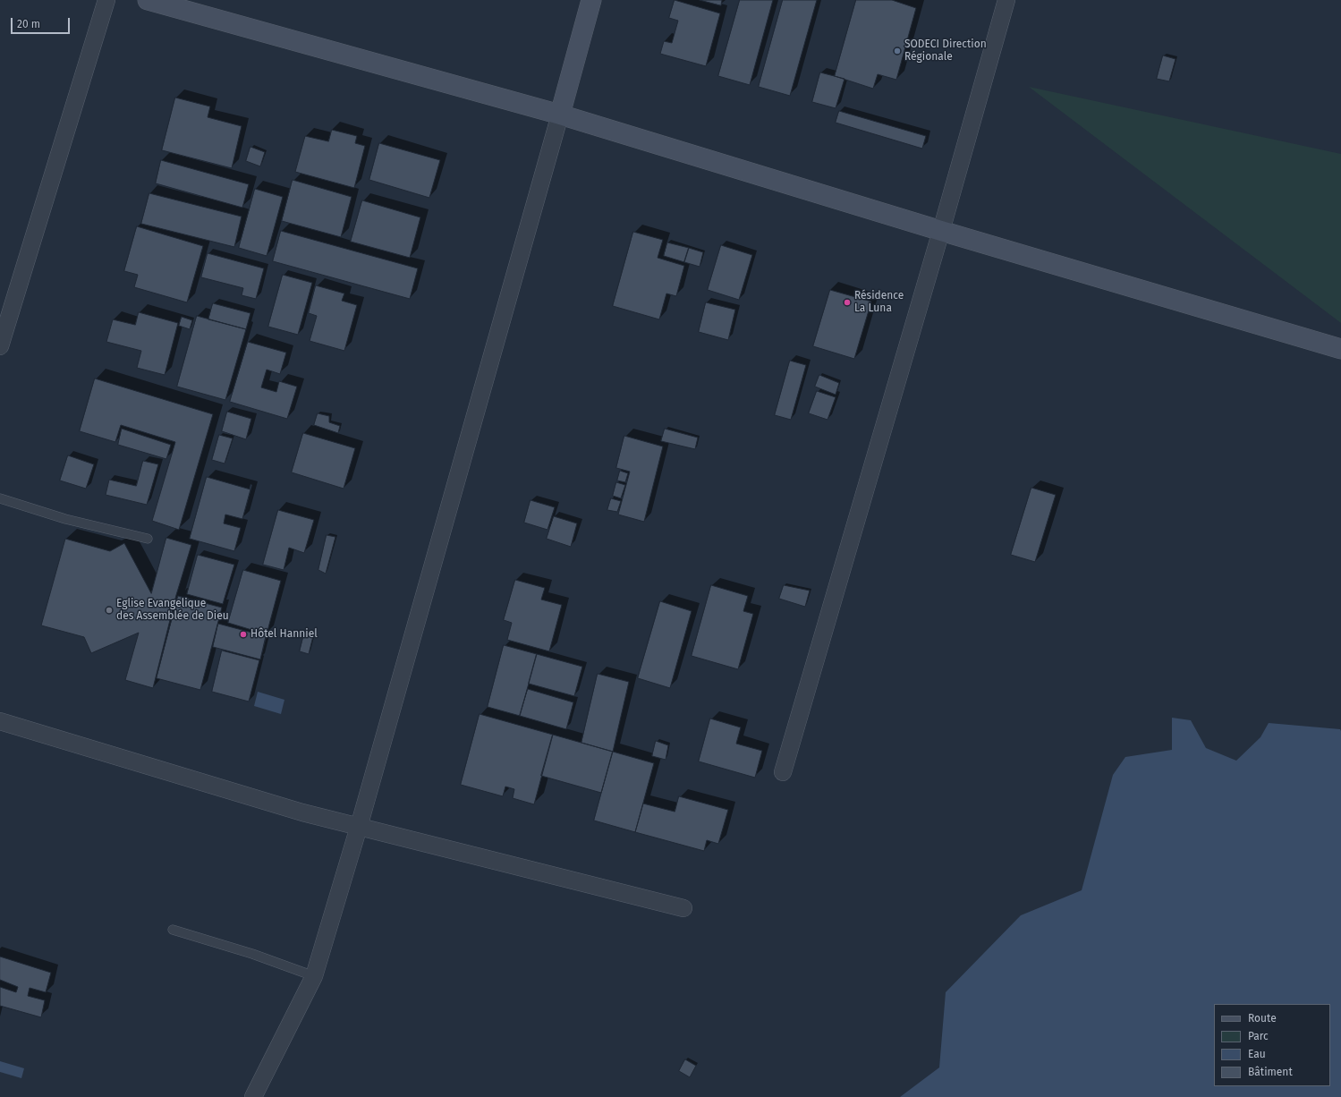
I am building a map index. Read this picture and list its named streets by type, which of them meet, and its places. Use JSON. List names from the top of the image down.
{
  "places": [
    "SODECI Direction Régionale",
    "Résidence La Luna",
    "Eglise Evangelique des Assemblée de Dieu",
    "Hôtel Hanniel"
  ],
  "legend": [
    "Route",
    "Parc",
    "Eau",
    "Bâtiment"
  ],
  "scale_bar": "20 m"
}
